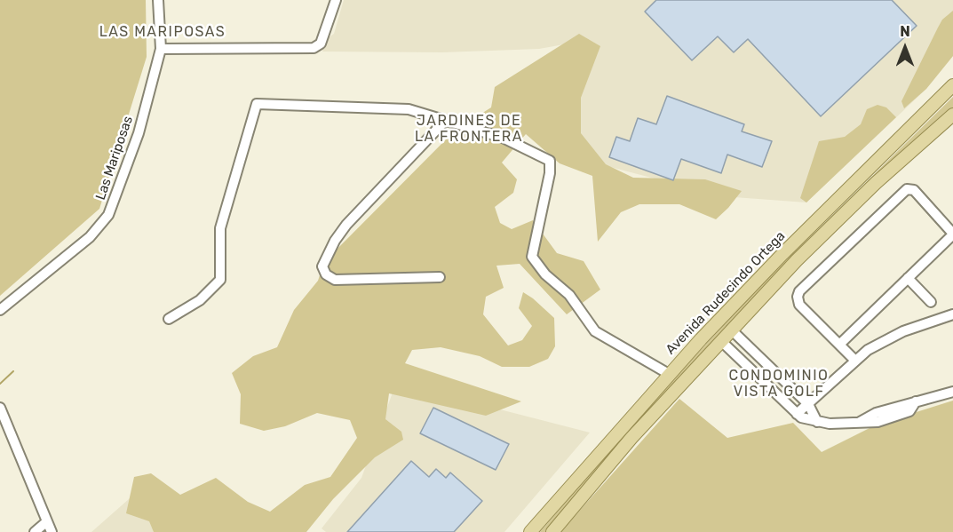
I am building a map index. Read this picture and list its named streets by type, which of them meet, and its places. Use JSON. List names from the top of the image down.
{
  "streets": {
    "main road": ["Avenida Rudecindo Ortega"],
    "street": ["Las Mariposas"]
  },
  "districts": ["LAS MARIPOSAS", "JARDINES DE LA FRONTERA", "CONDOMINIO VISTA GOLF"],
  "north": "top"
}
